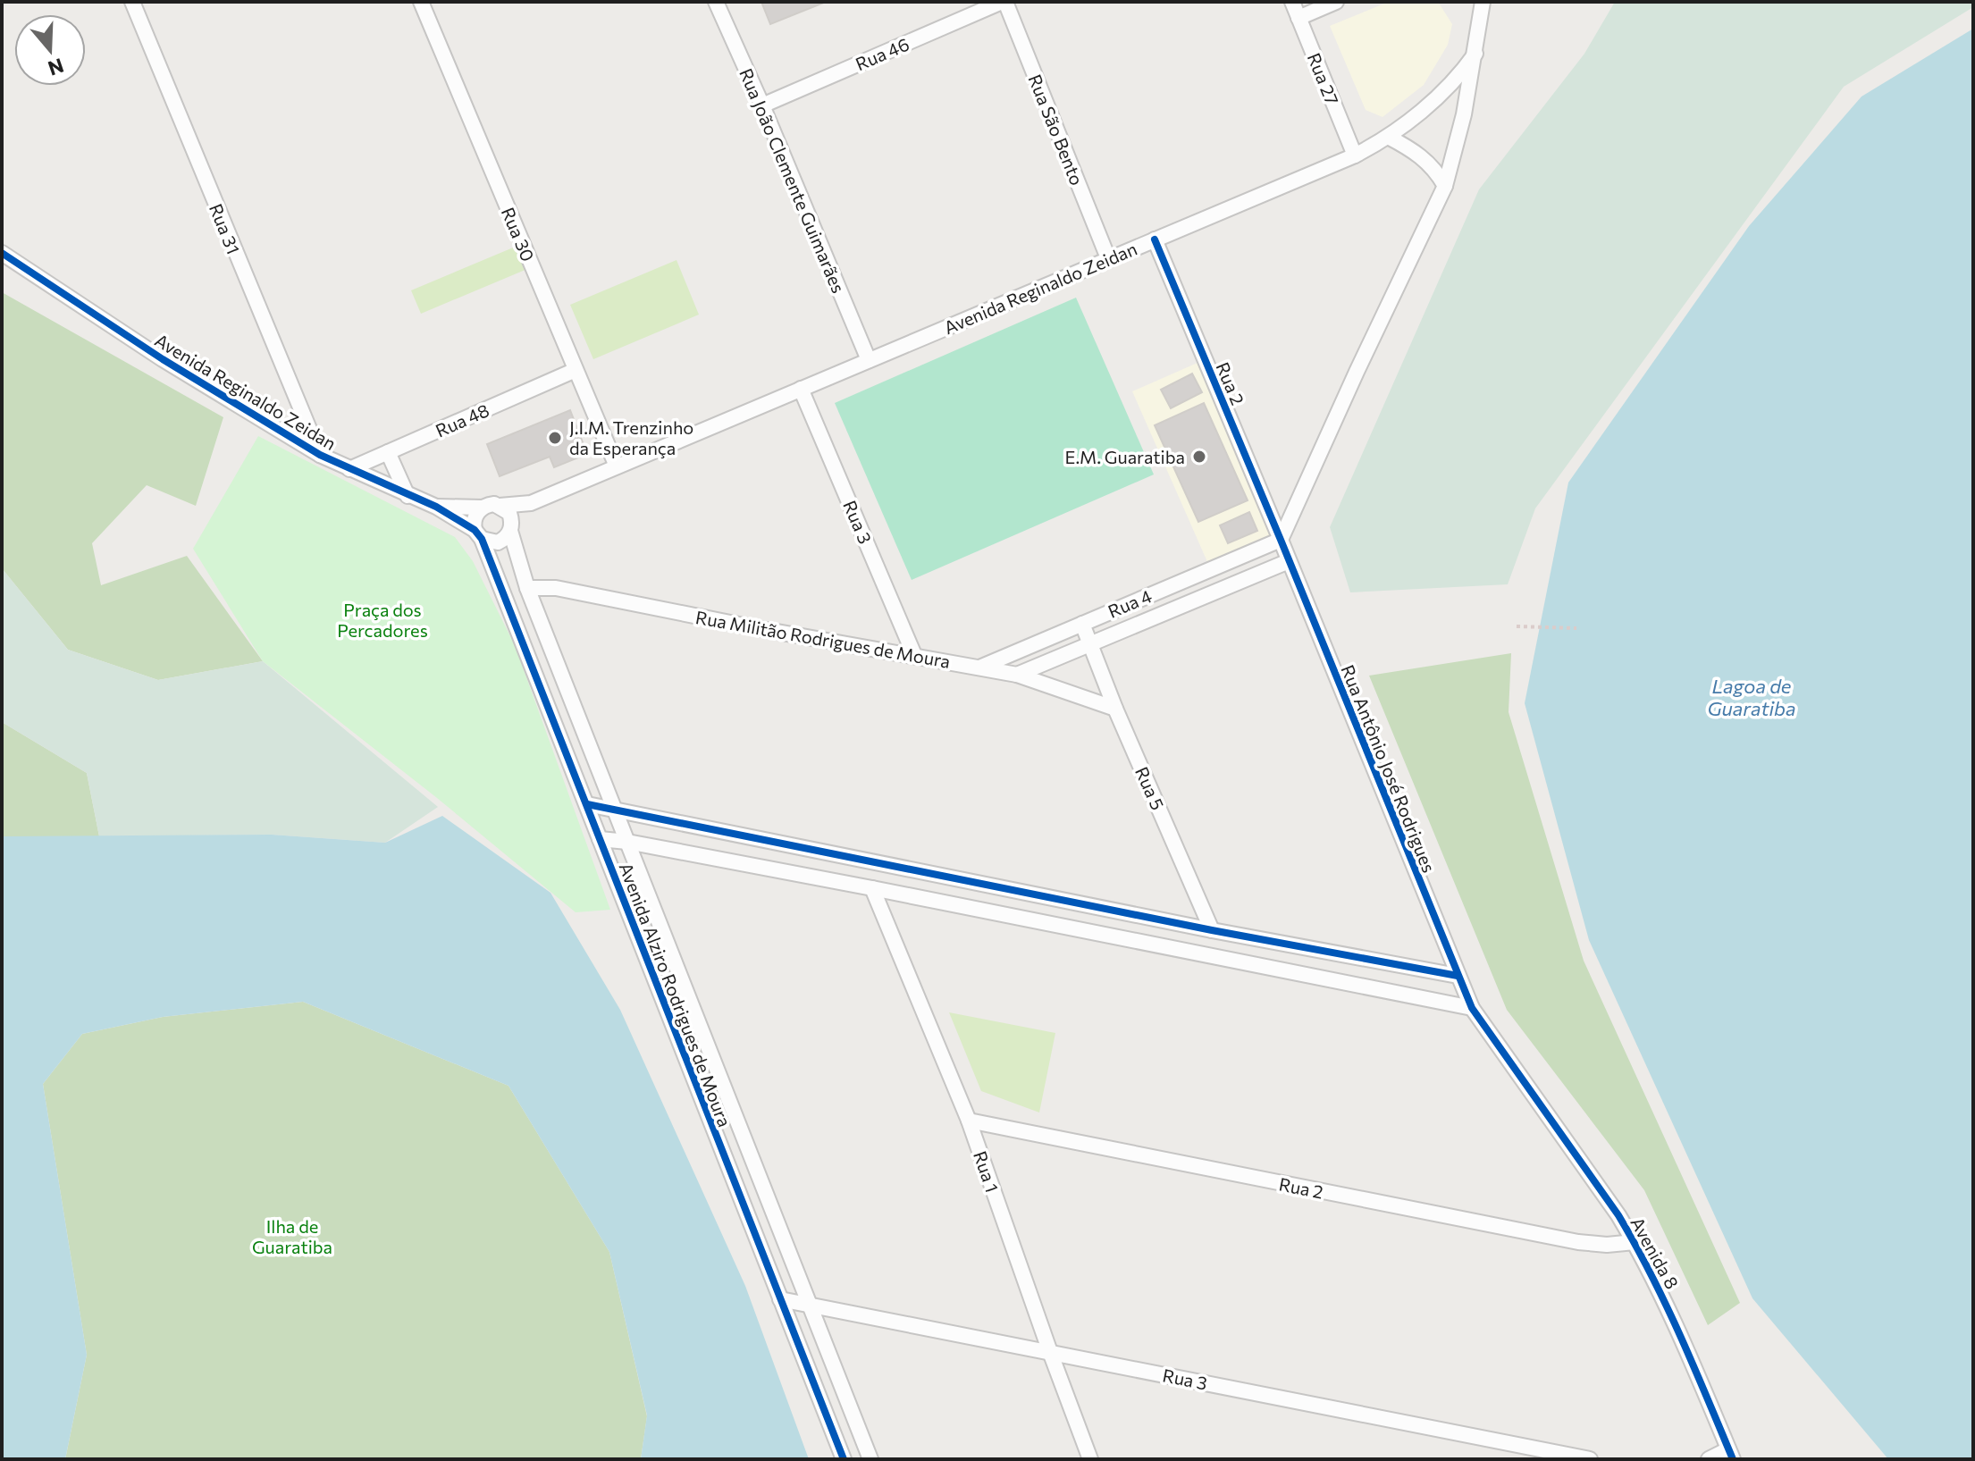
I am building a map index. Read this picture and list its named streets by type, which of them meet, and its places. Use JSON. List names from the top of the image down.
{
  "streets": {
    "street": [
      "Rua 46",
      "Rua 27",
      "Rua São Bento",
      "Rua João Clemente Guimarães",
      "Rua 31",
      "Rua 30",
      "Avenida Reginaldo Zeidan",
      "Rua 2",
      "Rua 48",
      "Rua 3",
      "Rua 4",
      "Rua Militão Rodrigues de Moura",
      "Rua Antônio José Rodrigues",
      "Rua 5",
      "Avenida Alziro Rodrigues de Moura",
      "Rua 1",
      "Avenida 8"
    ]
  },
  "crossings": [
    ["Rua 46", "Rua São Bento"],
    ["Rua 46", "Rua João Clemente Guimarães"],
    ["Rua 27", "Avenida Reginaldo Zeidan"],
    ["Rua São Bento", "Avenida Reginaldo Zeidan"],
    ["Rua João Clemente Guimarães", "Avenida Reginaldo Zeidan"],
    ["Rua 31", "Avenida Reginaldo Zeidan"],
    ["Rua 30", "Avenida Reginaldo Zeidan"],
    ["Rua 30", "Rua 48"],
    ["Avenida Reginaldo Zeidan", "Rua 2"],
    ["Avenida Reginaldo Zeidan", "Rua 48"],
    ["Avenida Reginaldo Zeidan", "Rua 3"],
    ["Avenida Reginaldo Zeidan", "Avenida Alziro Rodrigues de Moura"],
    ["Rua 2", "Rua 4"],
    ["Rua 2", "Rua Antônio José Rodrigues"],
    ["Rua 2", "Rua 1"],
    ["Rua 2", "Avenida 8"],
    ["Rua 3", "Rua Militão Rodrigues de Moura"],
    ["Rua 3", "Avenida Alziro Rodrigues de Moura"],
    ["Rua 3", "Rua 1"],
    ["Rua 4", "Rua Militão Rodrigues de Moura"],
    ["Rua 4", "Rua Antônio José Rodrigues"],
    ["Rua 4", "Rua 5"],
    ["Rua Militão Rodrigues de Moura", "Rua 5"],
    ["Rua Militão Rodrigues de Moura", "Avenida Alziro Rodrigues de Moura"],
    ["Rua Antônio José Rodrigues", "Avenida 8"]
  ],
  "water": ["Lagoa de Guaratiba"],
  "parks": ["Praça dos Percadores", "Ilha de Guaratiba"],
  "places": ["J.I.M. Trenzinho da Esperança", "E.M. Guaratiba"],
  "north": "bottom"
}
